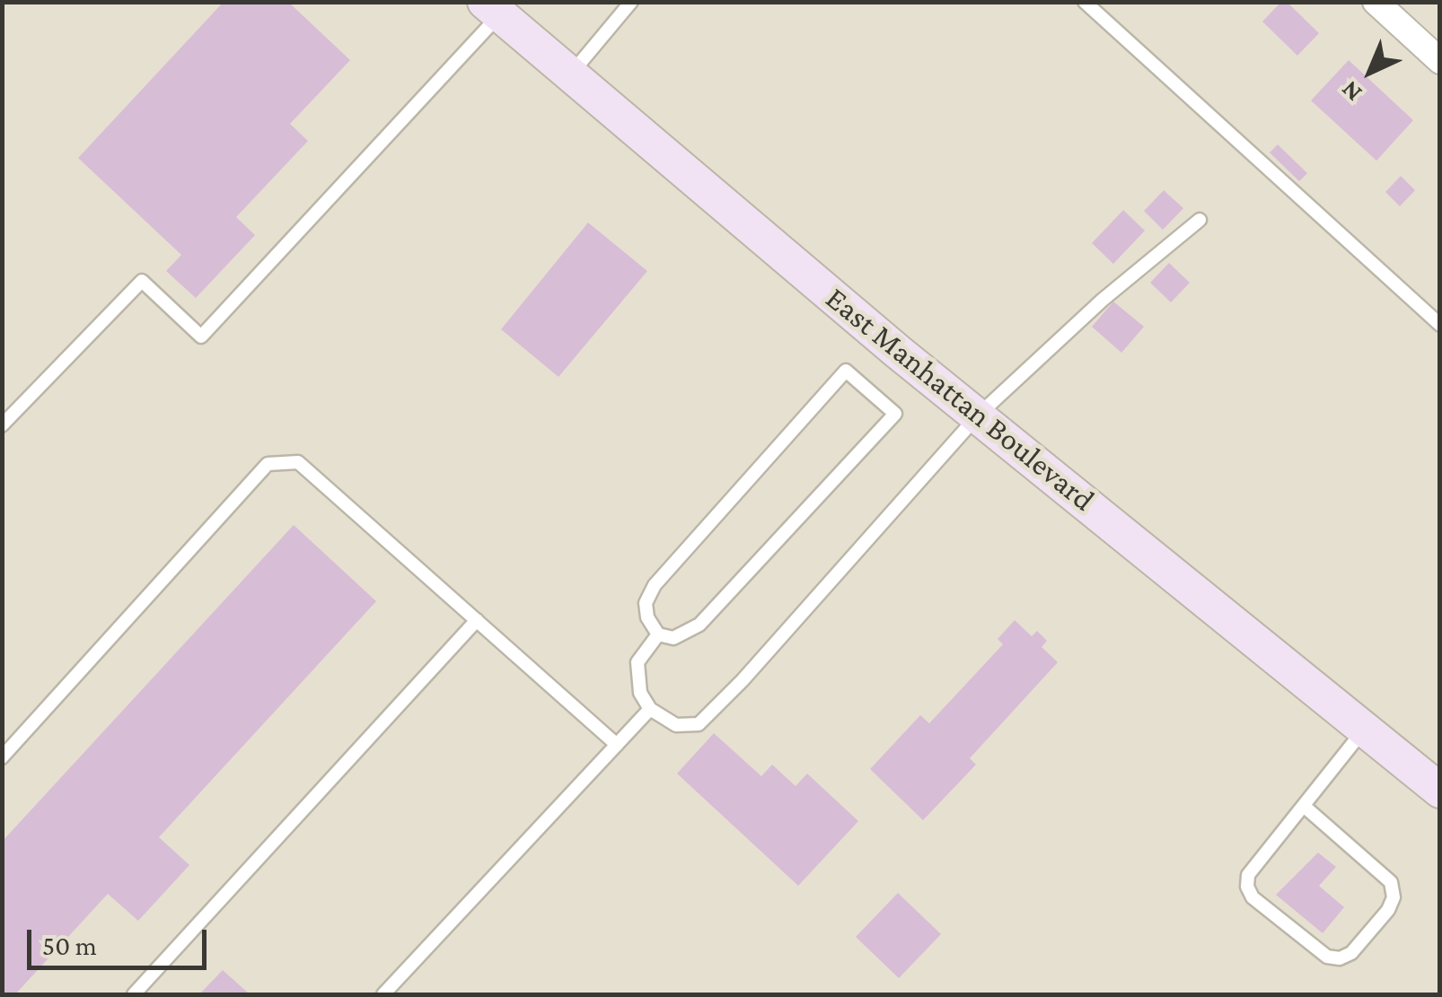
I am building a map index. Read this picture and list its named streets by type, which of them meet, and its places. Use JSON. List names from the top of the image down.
{
  "streets": {
    "street": ["East Manhattan Boulevard"]
  },
  "scale_bar": "50 m",
  "north": "bottom left"
}
